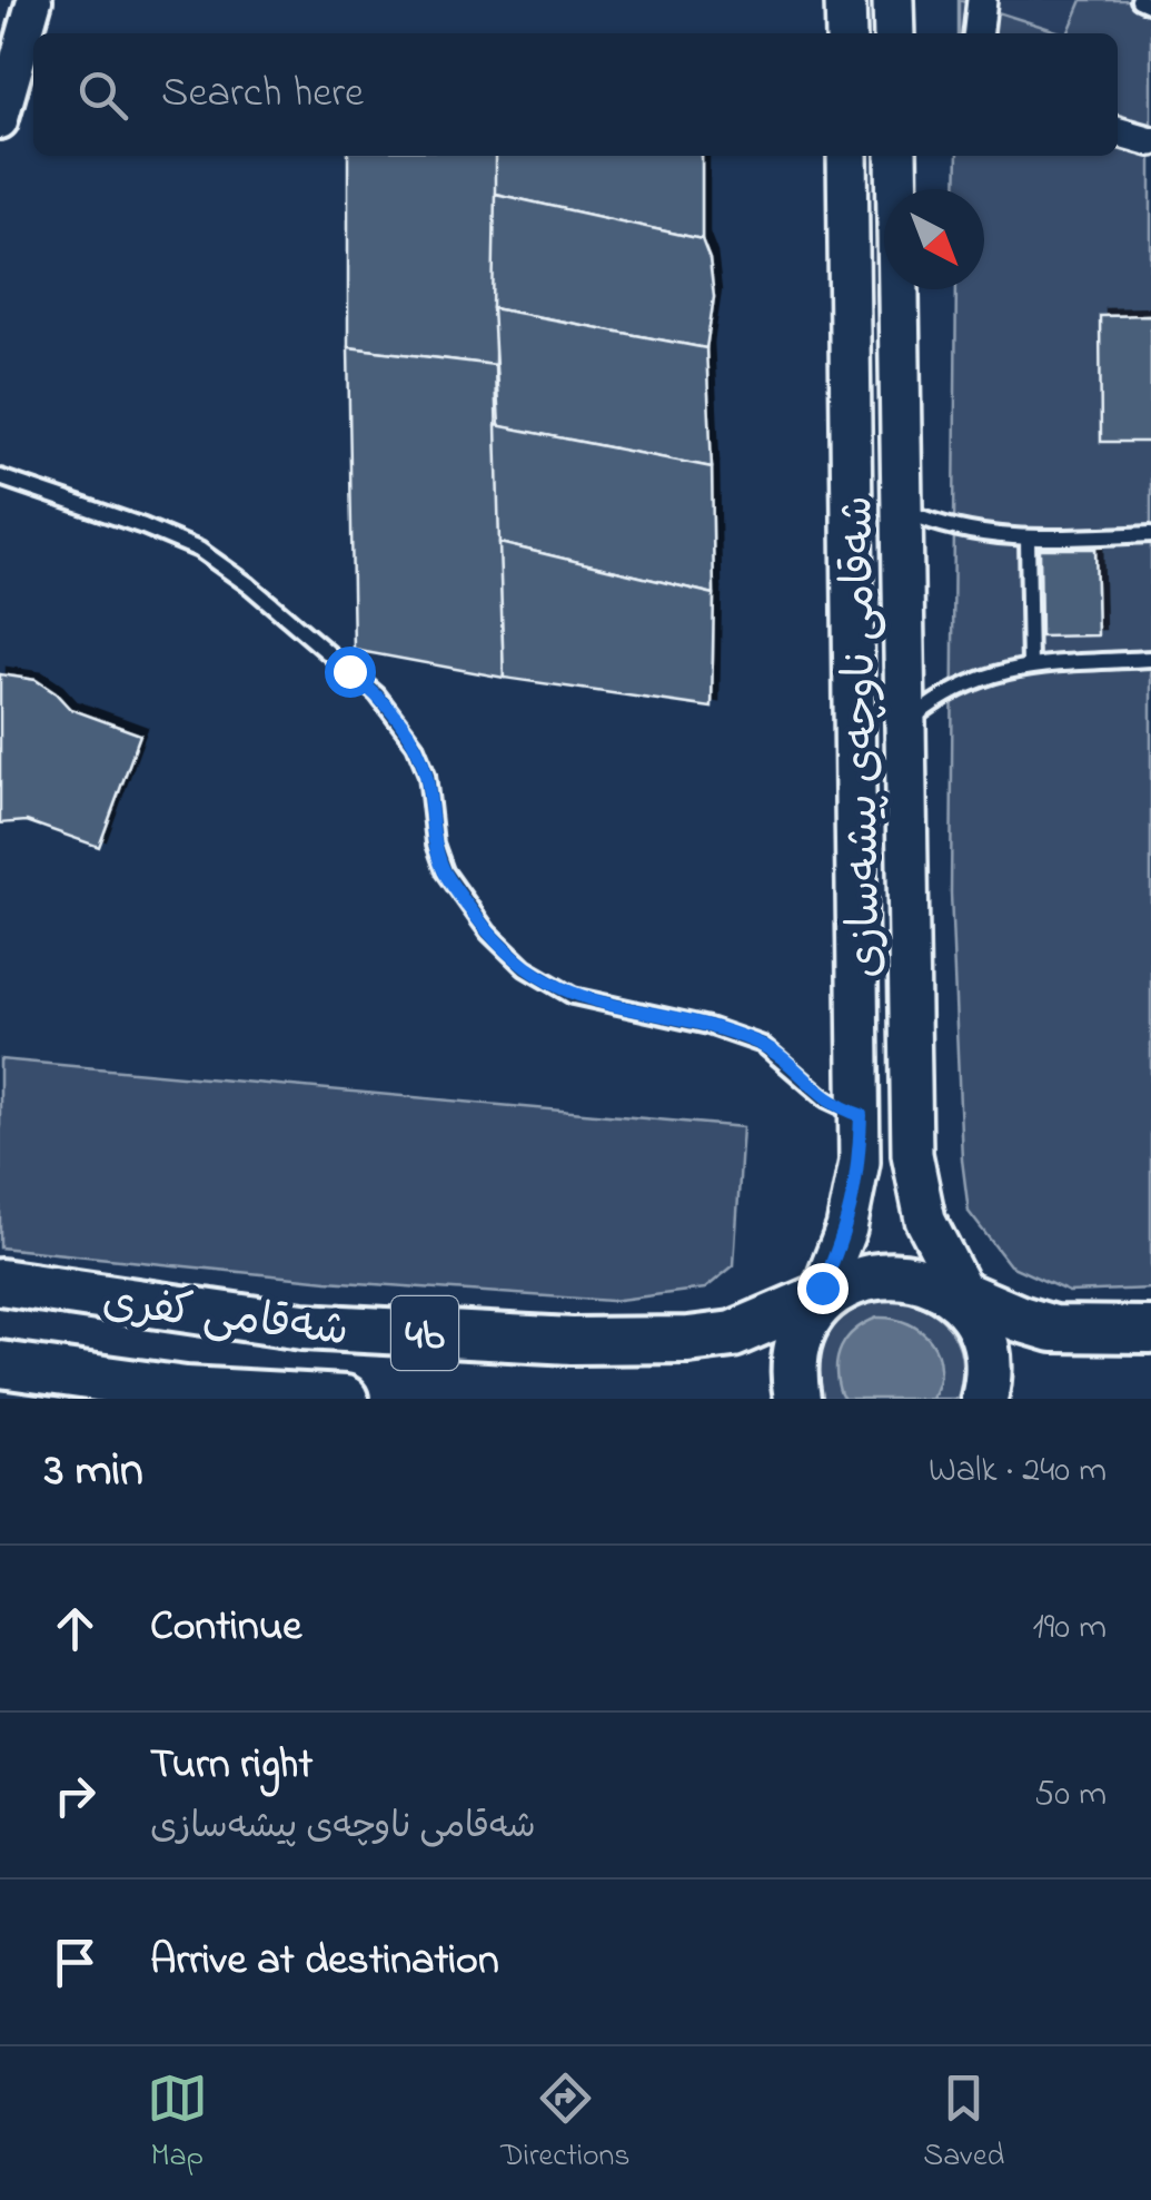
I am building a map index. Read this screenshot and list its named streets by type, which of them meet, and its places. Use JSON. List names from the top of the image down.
{
  "streets": {
    "highway": ["شەقامی کفری", "4b"],
    "main road": ["شەقامی ناوچەی پیشەسازی"]
  },
  "crossings": [
    ["شەقامی ناوچەی پیشەسازی", "شەقامی کفری"]
  ],
  "north": "bottom right",
  "page": {
    "search": "Search here",
    "heading": ["3 min", "Walk · 240 m"],
    "list": [
      ["Continue", "190 m"],
      ["Turn right", "شەقامی ناوچەی پیشەسازی", "50 m"],
      "Arrive at destination"
    ],
    "nav": ["Map", "Directions", "Saved"]
  }
}
